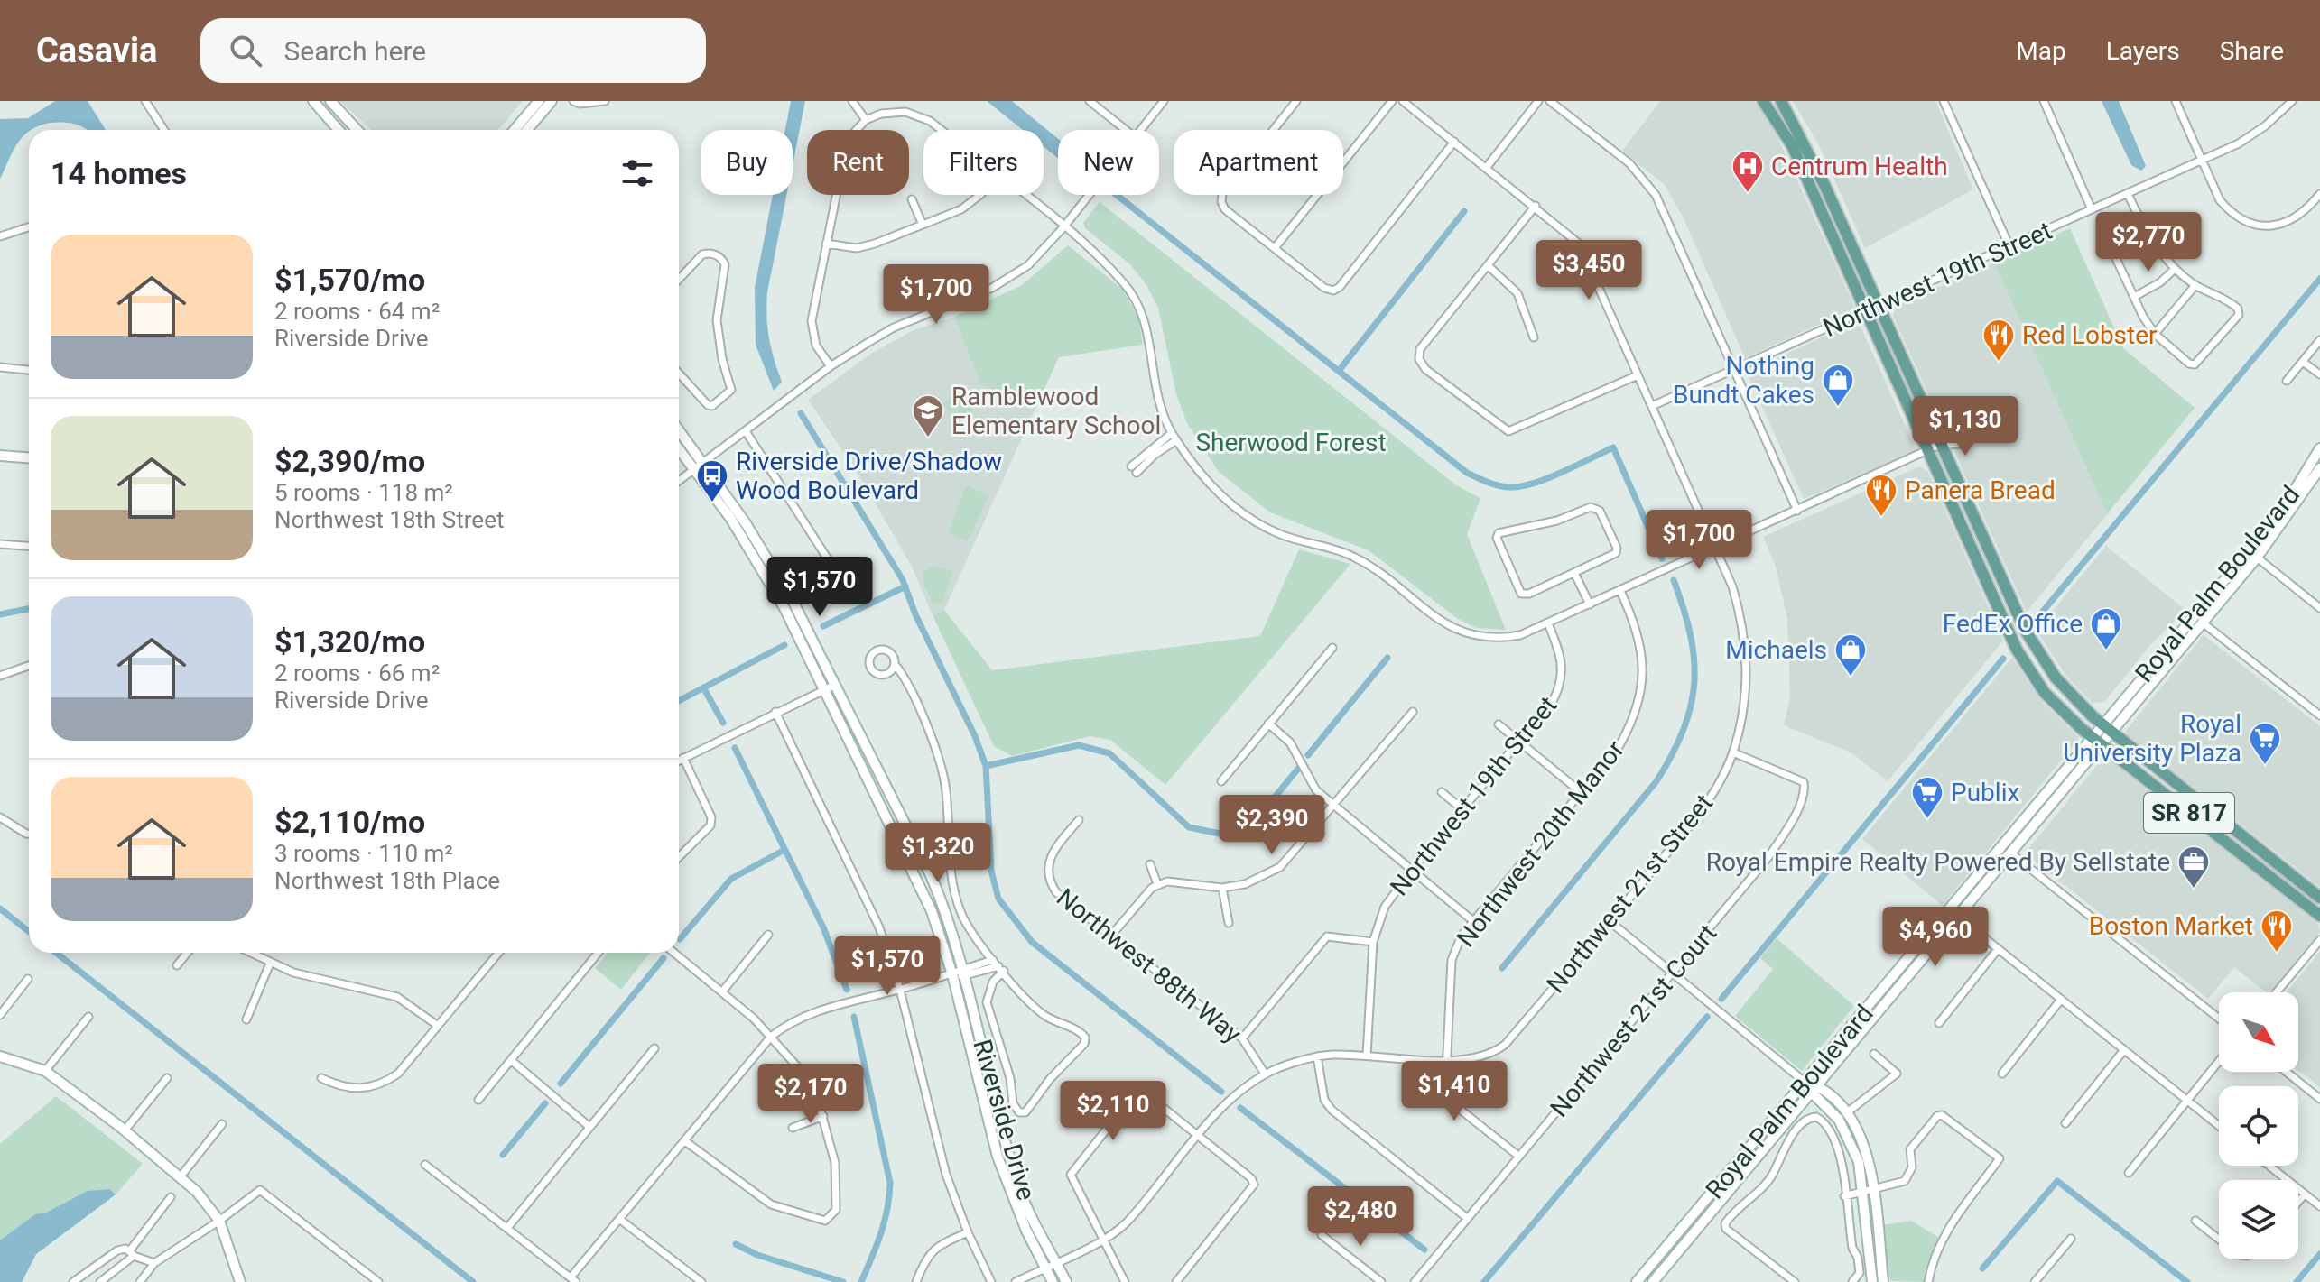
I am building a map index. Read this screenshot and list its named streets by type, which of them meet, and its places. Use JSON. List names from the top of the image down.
{
  "streets": {
    "main road": ["SR 817"],
    "street": [
      "Northwest 19th Street",
      "Royal Palm Boulevard",
      "Northwest 20th Manor",
      "Northwest 21st Street",
      "Northwest 88th Way",
      "Northwest 21st Court",
      "Riverside Drive"
    ]
  },
  "crossings": [
    ["Northwest 19th Street", "SR 817"],
    ["Northwest 19th Street", "Northwest 21st Street"],
    ["Royal Palm Boulevard", "SR 817"],
    ["Northwest 20th Manor", "Northwest 21st Street"],
    ["Northwest 20th Manor", "Northwest 21st Court"],
    ["Northwest 21st Street", "Northwest 88th Way"],
    ["Northwest 21st Street", "Northwest 21st Court"],
    ["Northwest 21st Street", "Riverside Drive"]
  ],
  "parks": ["Sherwood Forest"],
  "places": {
    "hospital": ["Centrum Health"],
    "restaurant": ["Red Lobster", "Panera Bread", "Boston Market"],
    "shop": ["Nothing Bundt Cakes", "FedEx Office", "Michaels"],
    "school or university": ["Ramblewood Elementary School"],
    "bus stop": ["Riverside Drive/Shadow Wood Boulevard"],
    "supermarket": ["Royal University Plaza", "Publix"],
    "office": ["Royal Empire Realty Powered By Sellstate"]
  },
  "north": "bottom right",
  "page": {
    "header": "Casavia",
    "search": "Search here",
    "nav": ["Map", "Layers", "Share"],
    "chip": [
      "Buy",
      "Rent",
      "Filters",
      "New",
      "Apartment"
    ],
    "heading": "14 homes",
    "price": [
      "$2,770",
      "$3,450",
      "$1,700",
      "$1,130",
      "$1,700",
      "$1,570",
      "$2,390",
      "$1,320",
      "$4,960",
      "$1,570",
      "$1,410",
      "$2,170",
      "$2,110",
      "$2,480"
    ],
    "list": [
      {
        "name": "$1,570/mo",
        "note": "2 rooms · 64 m² · Riverside Drive"
      },
      {
        "name": "$2,390/mo",
        "note": "5 rooms · 118 m² · Northwest 18th Street"
      },
      {
        "name": "$1,320/mo",
        "note": "2 rooms · 66 m² · Riverside Drive"
      },
      {
        "name": "$2,110/mo",
        "note": "3 rooms · 110 m² · Northwest 18th Place"
      }
    ]
  }
}
